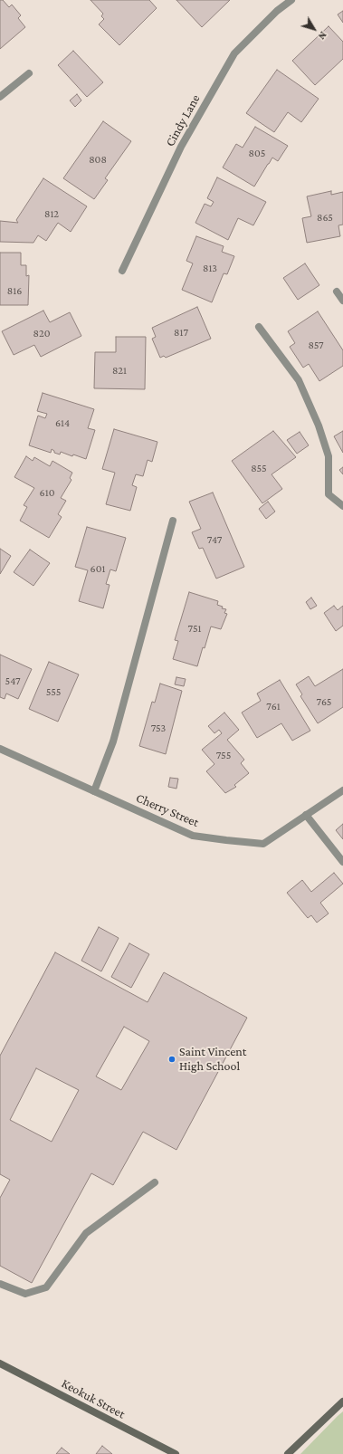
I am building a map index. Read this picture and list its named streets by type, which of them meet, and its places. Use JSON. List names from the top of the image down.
{
  "streets": {
    "street": ["Cindy Lane", "Cherry Street", "Keokuk Street"]
  },
  "places": ["Saint Vincent High School"],
  "house_numbers": [
    "805",
    "808",
    "812",
    "865",
    "813",
    "816",
    "817",
    "820",
    "857",
    "821",
    "614",
    "855",
    "610",
    "747",
    "601",
    "751",
    "547",
    "555",
    "765",
    "761",
    "753",
    "755"
  ],
  "north": "bottom right"
}
